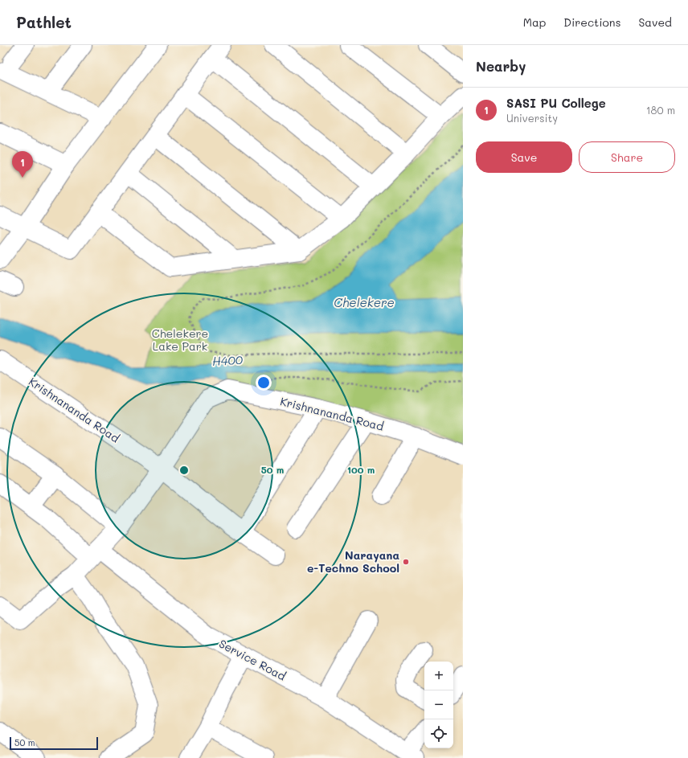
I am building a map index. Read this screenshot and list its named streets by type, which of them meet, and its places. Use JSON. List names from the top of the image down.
{
  "streets": {
    "street": ["Krishnananda Road", "Service Road"]
  },
  "water": ["Chelekere", "H400"],
  "parks": ["Chelekere Lake Park"],
  "places": ["Narayana e-Techno School"],
  "scale_bar": "50 m",
  "page": {
    "header": "Pathlet",
    "nav": ["Map", "Directions", "Saved"],
    "heading": "Nearby",
    "list": [
      {
        "mark": "1",
        "name": "SASI PU College",
        "note": "University",
        "value": "180 m"
      }
    ],
    "buttons": ["Save", "Share"],
    "pins": "1",
    "map_buttons": ["+", "−"],
    "scale": "50 m"
  },
  "rings": ["50 m", "100 m"]
}
